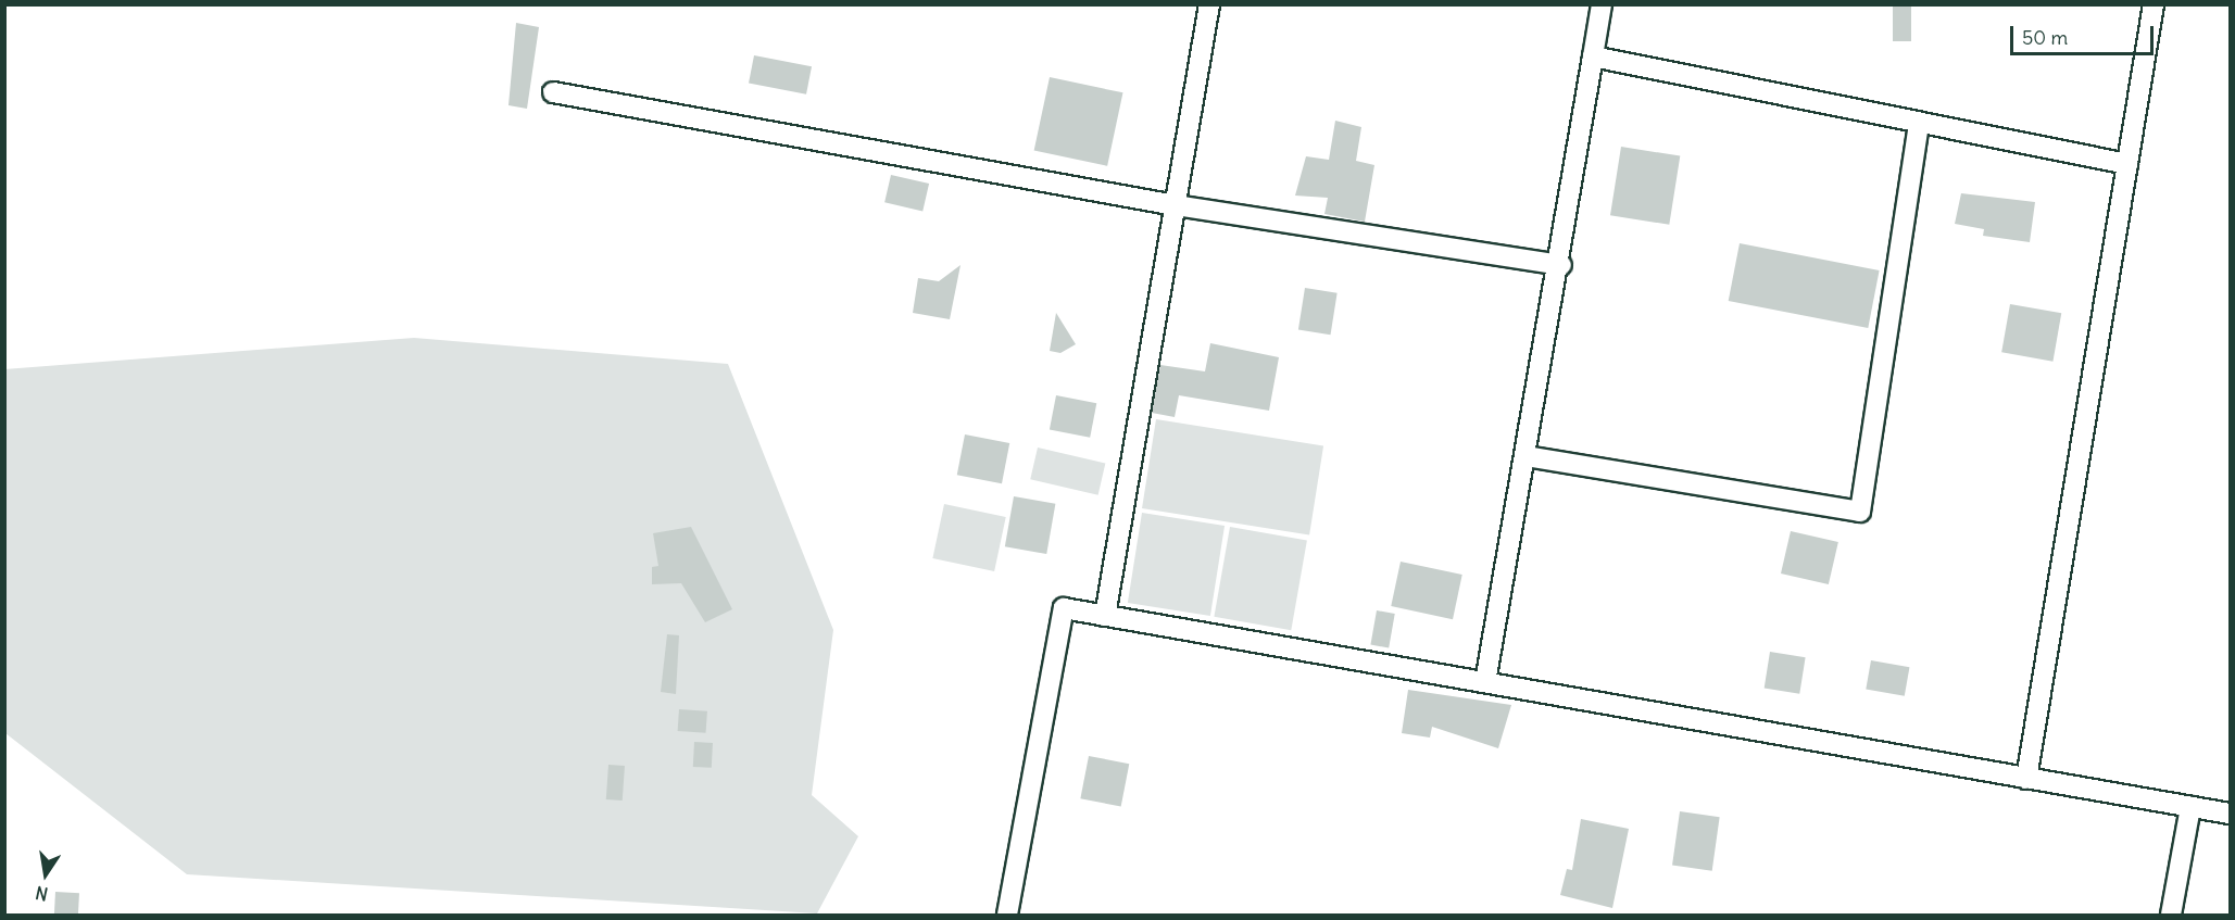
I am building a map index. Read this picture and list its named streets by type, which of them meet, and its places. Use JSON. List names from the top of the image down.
{
  "scale_bar": "50 m",
  "north": "bottom"
}
